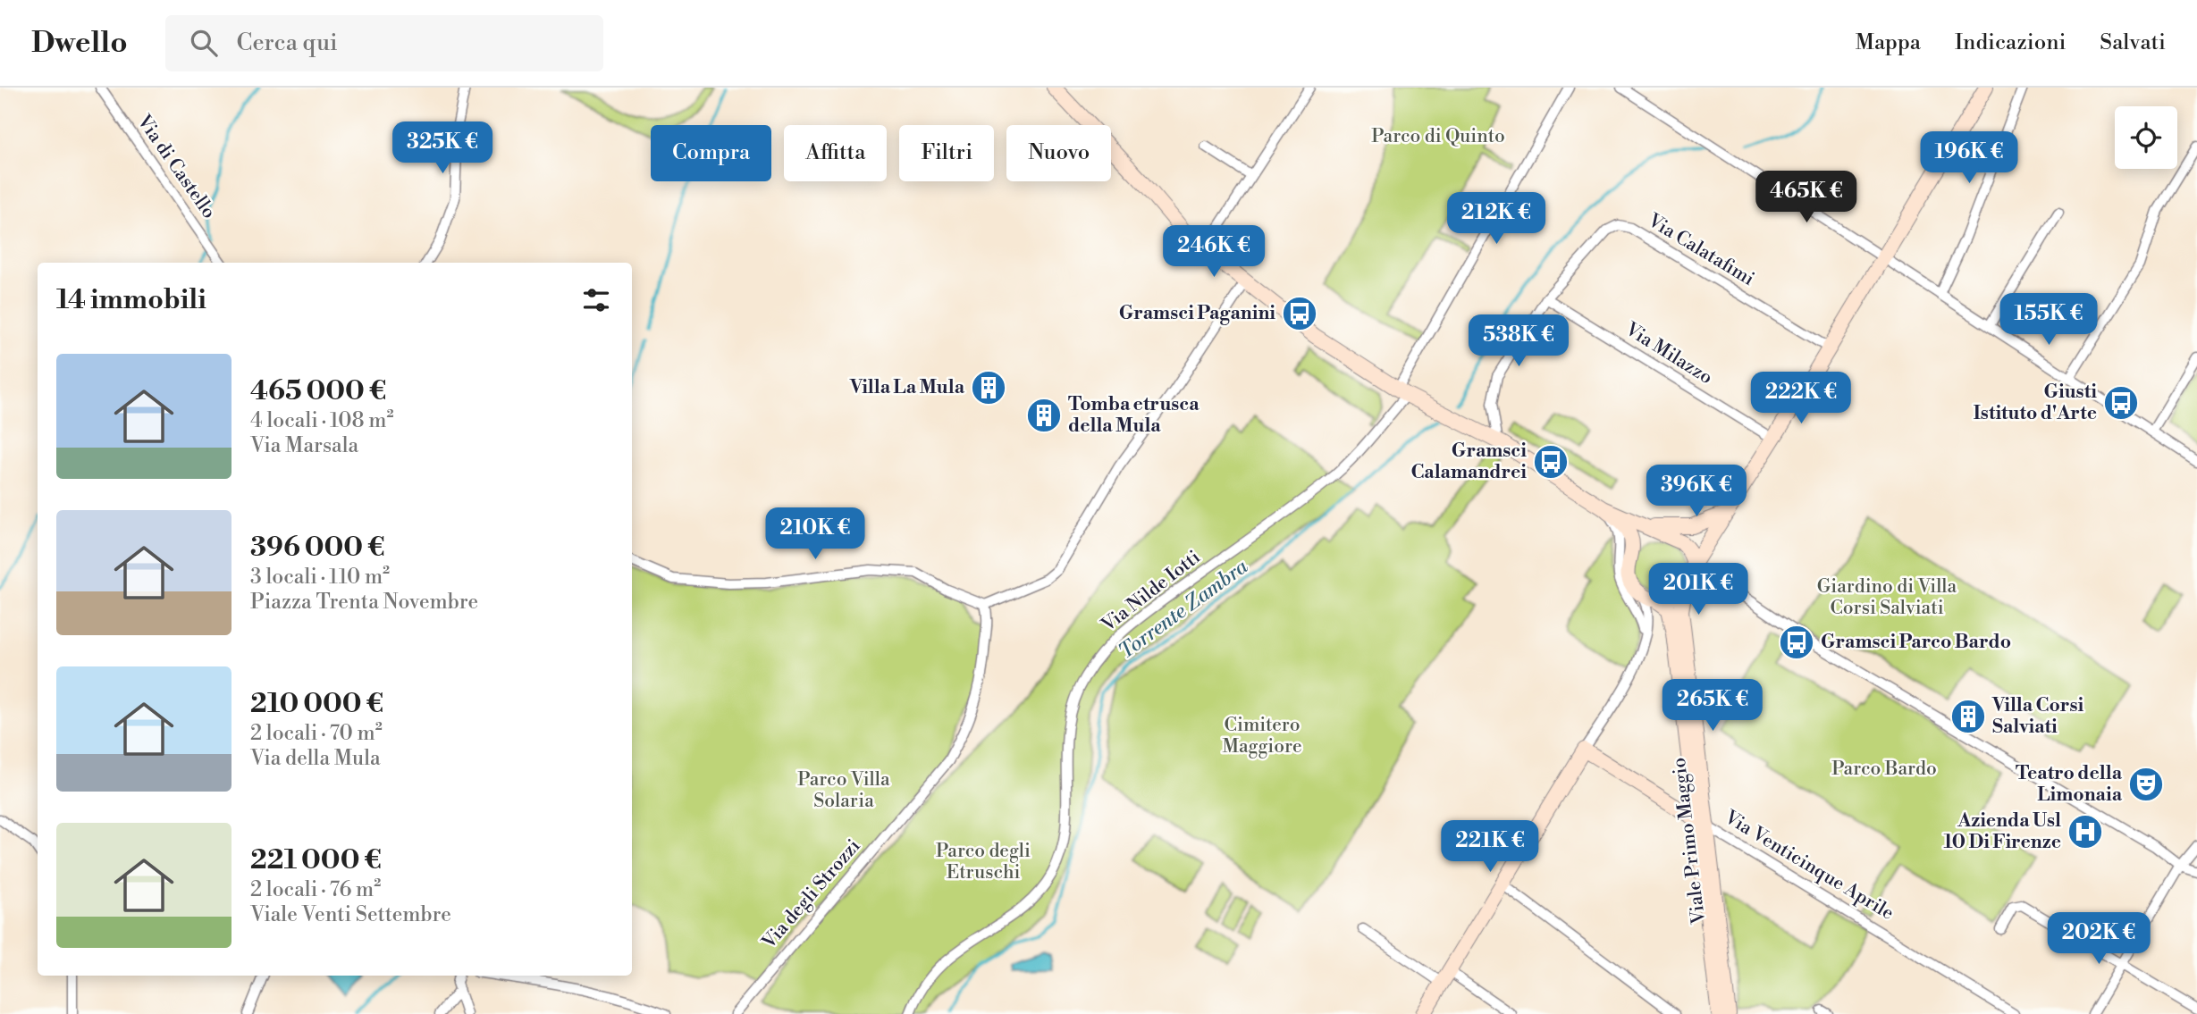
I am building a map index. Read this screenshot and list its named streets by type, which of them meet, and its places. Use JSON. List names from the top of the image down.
{
  "streets": {
    "main road": ["Viale Primo Maggio", "Via Venticinque Aprile"],
    "street": [
      "Via di Castello",
      "Via Calatafimi",
      "Via Milazzo",
      "Via Nilde Iotti",
      "Via degli Strozzi"
    ]
  },
  "crossings": [
    ["Via Calatafimi", "Via Milazzo"],
    ["Viale Primo Maggio", "Via Venticinque Aprile"]
  ],
  "water": ["Torrente Zambra"],
  "parks": [
    "Parco di Quinto",
    "Giardino di Villa Corsi Salviati",
    "Cimitero Maggiore",
    "Parco Bardo",
    "Parco Villa Solaria",
    "Parco degli Etruschi"
  ],
  "places": {
    "bus stop": [
      "Gramsci Paganini",
      "Giusti Istituto d'Arte",
      "Gramsci Calamandrei",
      "Gramsci Parco Bardo"
    ],
    "building": ["Villa La Mula", "Tomba etrusca della Mula", "Villa Corsi Salviati"],
    "theatre": ["Teatro della Limonaia"],
    "hospital": ["Azienda Usl 10 Di Firenze"]
  },
  "page": {
    "header": "Dwello",
    "search": "Cerca qui",
    "nav": ["Mappa", "Indicazioni", "Salvati"],
    "price": [
      "325K €",
      "196K €",
      "465K €",
      "212K €",
      "246K €",
      "155K €",
      "538K €",
      "222K €",
      "396K €",
      "210K €",
      "201K €",
      "265K €",
      "221K €",
      "202K €"
    ],
    "chip": [
      "Compra",
      "Affitta",
      "Filtri",
      "Nuovo"
    ],
    "heading": "14 immobili",
    "list": [
      {
        "name": "465 000 €",
        "note": "4 locali · 108 m² · Via Marsala"
      },
      {
        "name": "396 000 €",
        "note": "3 locali · 110 m² · Piazza Trenta Novembre"
      },
      {
        "name": "210 000 €",
        "note": "2 locali · 70 m² · Via della Mula"
      },
      {
        "name": "221 000 €",
        "note": "2 locali · 76 m² · Viale Venti Settembre"
      }
    ]
  }
}
